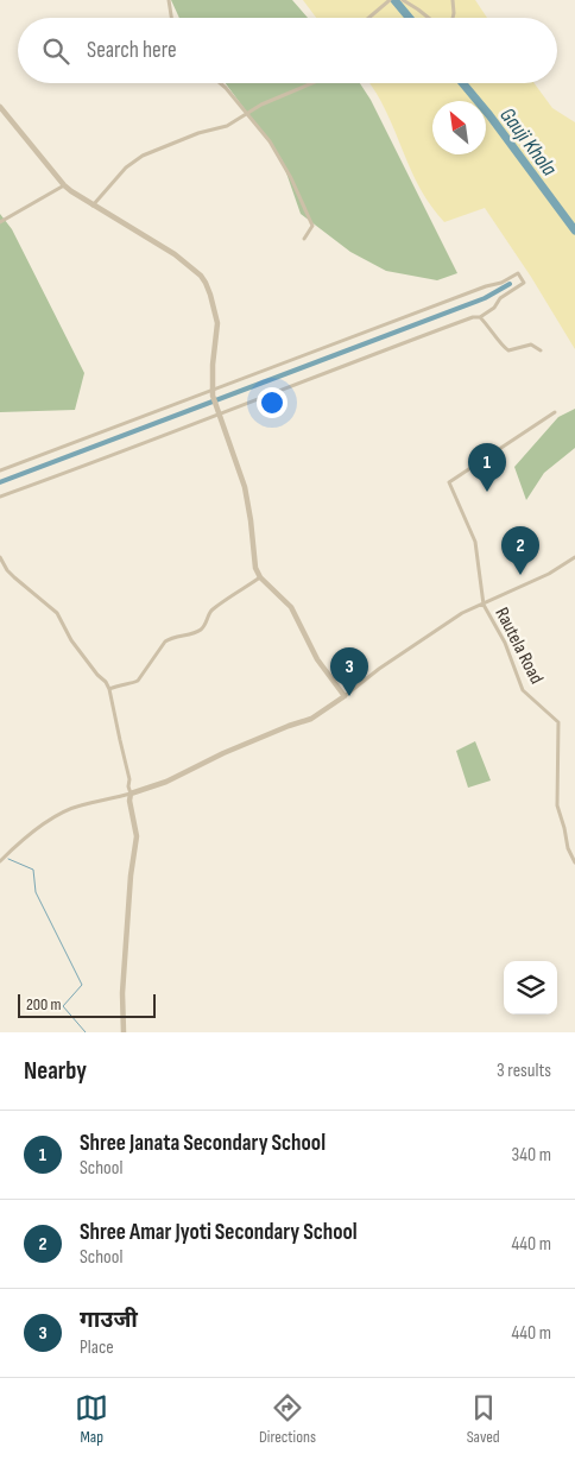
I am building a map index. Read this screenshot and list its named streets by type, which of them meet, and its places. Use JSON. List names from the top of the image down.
{
  "streets": {
    "street": ["Rautela Road"]
  },
  "water": ["Gauji Khola"],
  "scale_bar": "200 m",
  "north": "top left",
  "page": {
    "search": "Search here",
    "pins": ["1", "2", "3"],
    "scale": "200 m",
    "heading": ["Nearby", "3 results"],
    "list": [
      {
        "mark": "1",
        "name": "Shree Janata Secondary School",
        "note": "School",
        "value": "340 m"
      },
      {
        "mark": "2",
        "name": "Shree Amar Jyoti Secondary School",
        "note": "School",
        "value": "440 m"
      },
      {
        "mark": "3",
        "name": "गाउजी",
        "note": "Place",
        "value": "440 m"
      }
    ],
    "nav": ["Map", "Directions", "Saved"]
  }
}
